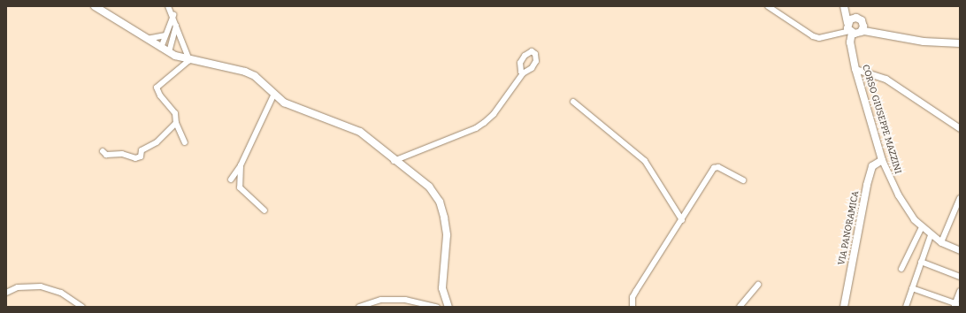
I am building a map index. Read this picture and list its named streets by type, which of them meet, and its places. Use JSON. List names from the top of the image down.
{
  "streets": {
    "main road": ["CORSO GIUSEPPE MAZZINI", "VIA PANORAMICA"]
  },
  "crossings": [
    ["CORSO GIUSEPPE MAZZINI", "VIA PANORAMICA"]
  ]
}
